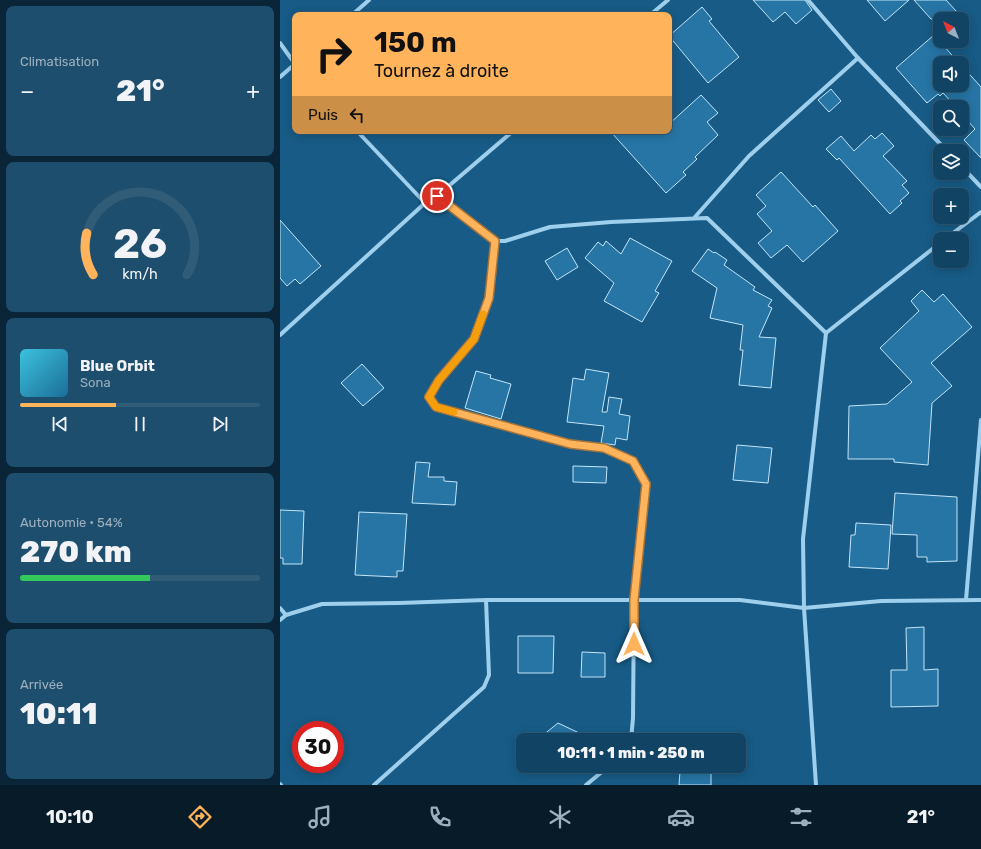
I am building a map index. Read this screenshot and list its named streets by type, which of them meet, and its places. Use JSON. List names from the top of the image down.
{
  "north": "top left",
  "page": {
    "tile": [
      "Climatisation",
      ["Autonomie · 54%", "270 km"],
      ["Arrivée", "10:11"]
    ],
    "map_buttons": ["+", "−"],
    "turn": ["150 m", "Tournez à droite"],
    "heat": ["−", "21°", "+"],
    "then": "Puis",
    "song": ["Blue Orbit", "Sona"],
    "limit": "30",
    "trip": "10:11 · 1 min · 250 m",
    "tabs": ["10:10", "21°"],
    "gauge": ["26", "km/h"]
  }
}
